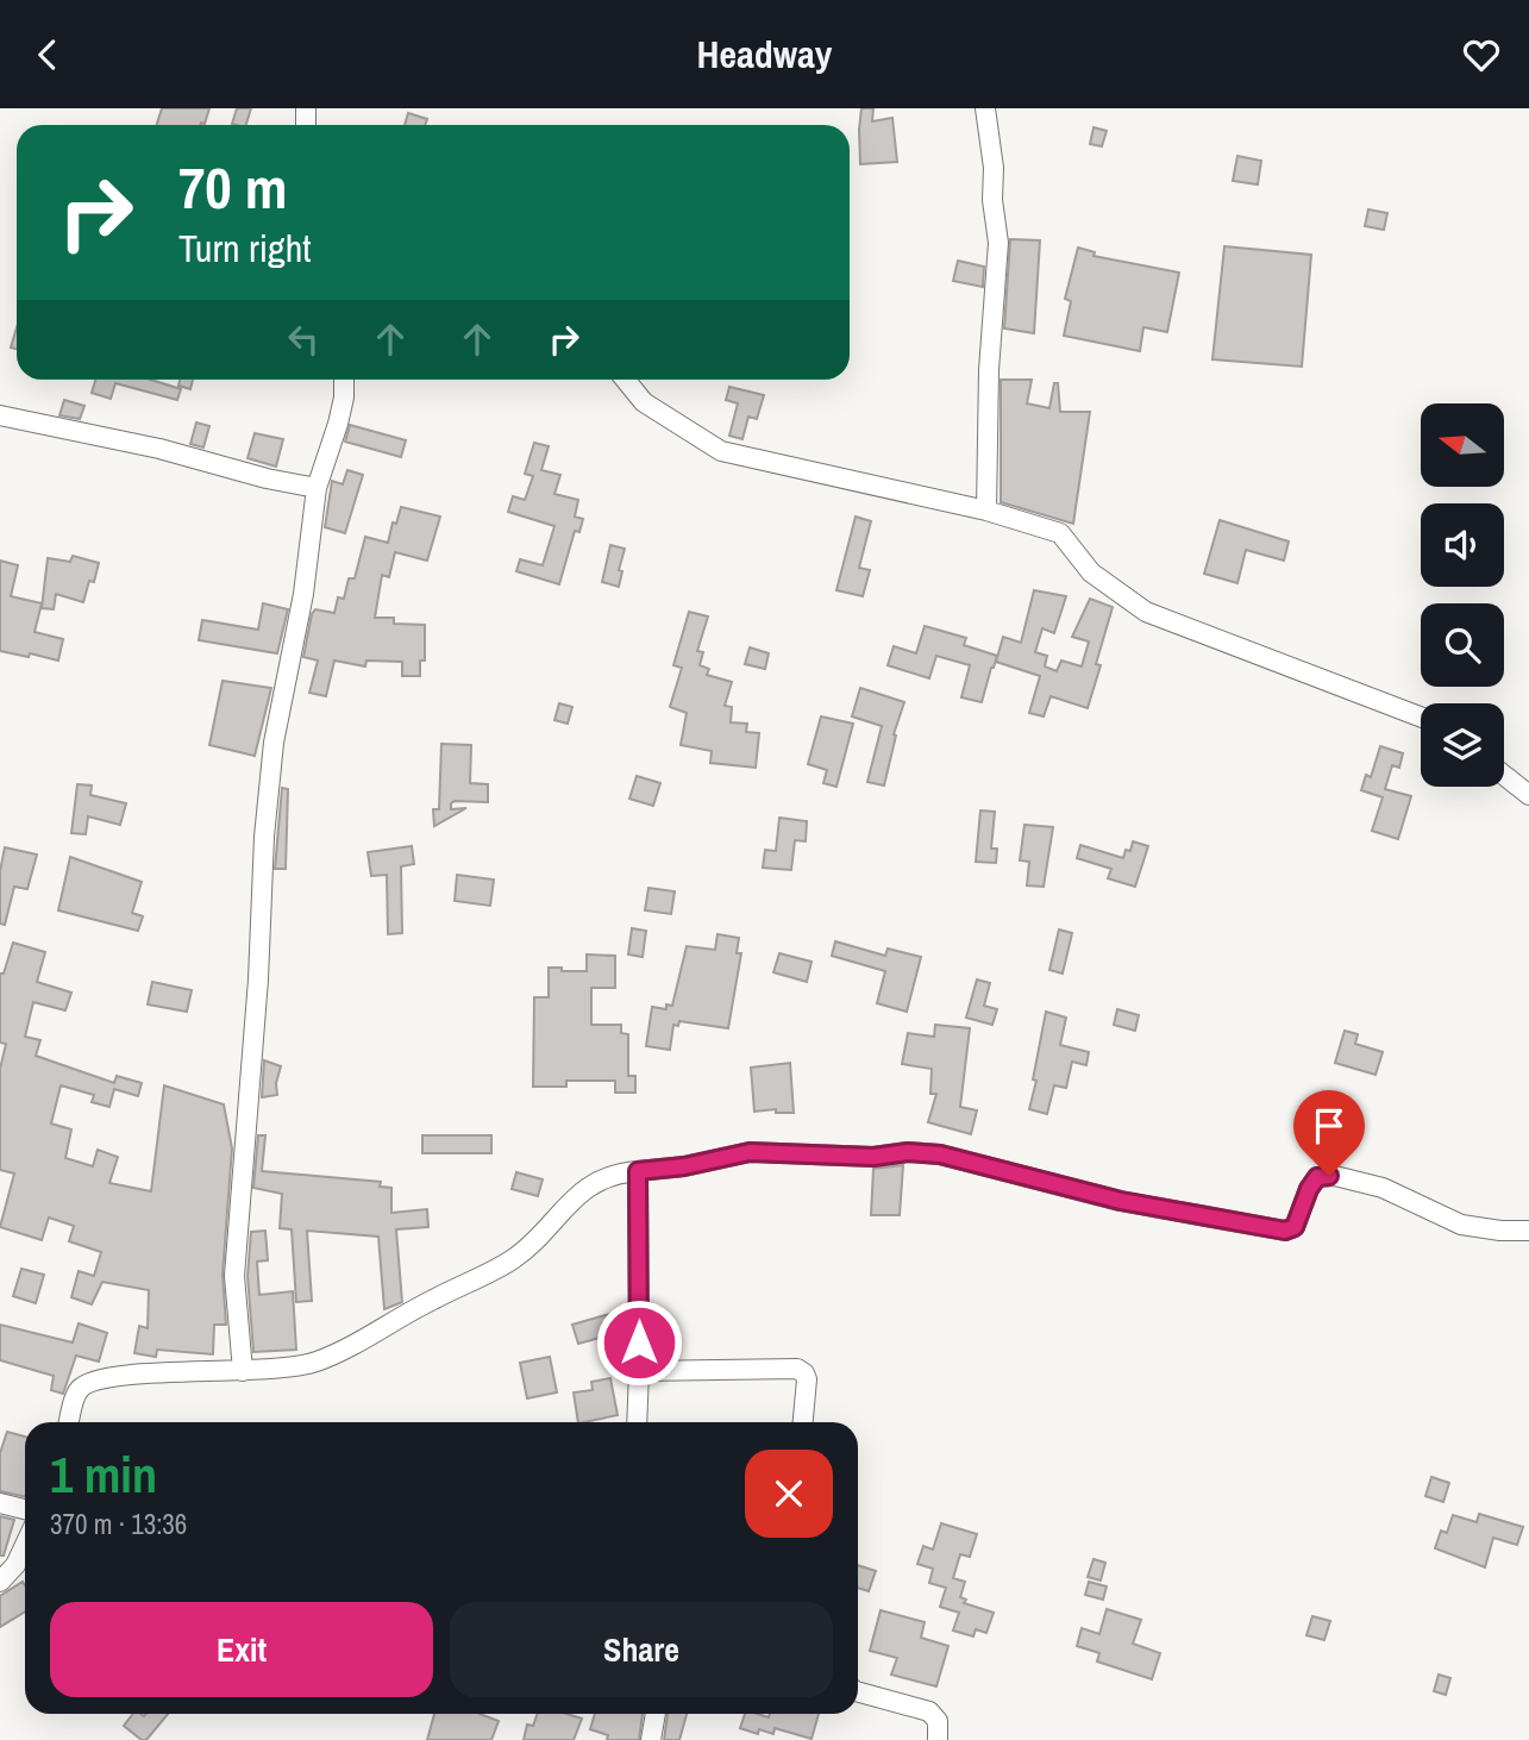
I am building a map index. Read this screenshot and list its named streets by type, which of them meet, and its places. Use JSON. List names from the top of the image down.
{
  "north": "left",
  "page": {
    "header": "Headway",
    "turn": ["70 m", "Turn right"],
    "heading": ["1 min", "370 m · 13:36"],
    "buttons": ["Exit", "Share"]
  }
}
